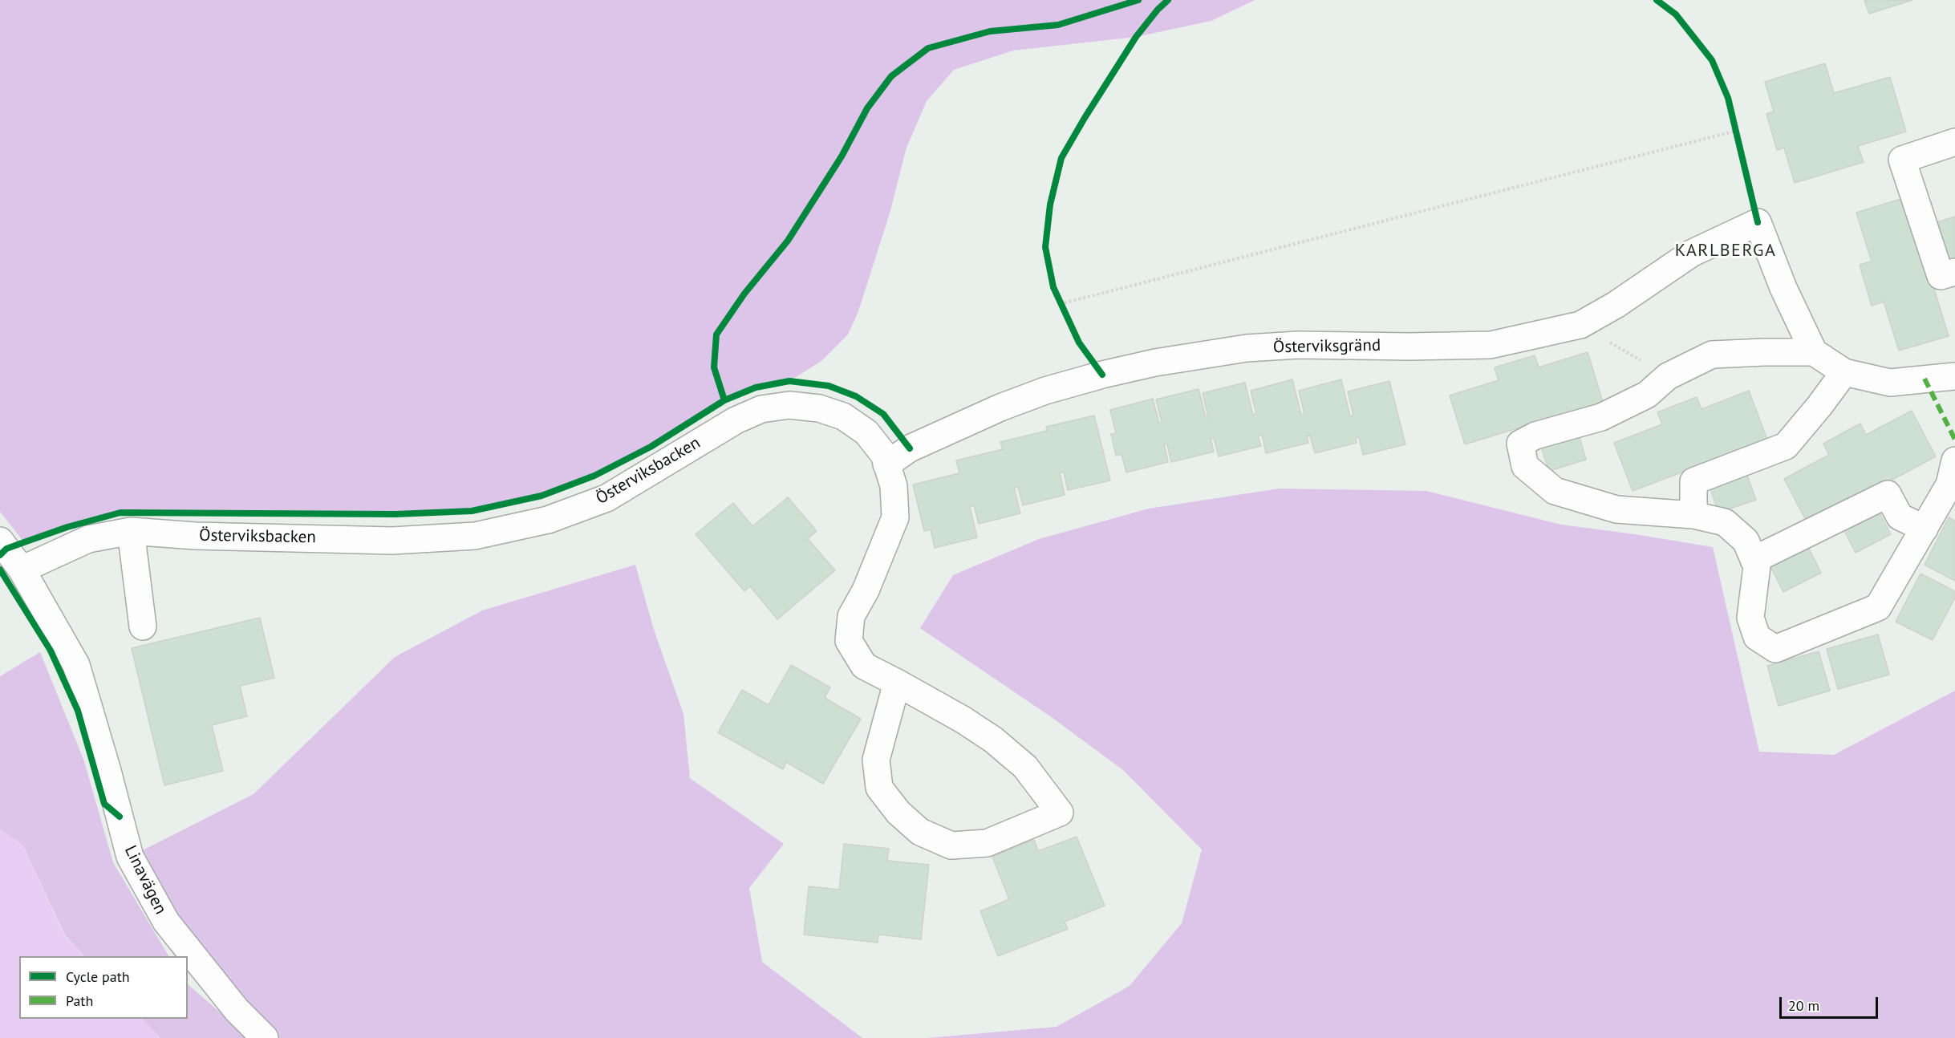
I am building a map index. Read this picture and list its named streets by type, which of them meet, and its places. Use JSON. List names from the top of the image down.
{
  "streets": {
    "street": ["Österviksgränd", "Österviksbacken", "Linavägen"]
  },
  "crossings": [
    ["Österviksgränd", "Österviksbacken"],
    ["Österviksbacken", "Linavägen"]
  ],
  "districts": ["KARLBERGA"],
  "legend": ["Cycle path", "Path"],
  "scale_bar": "20 m"
}
